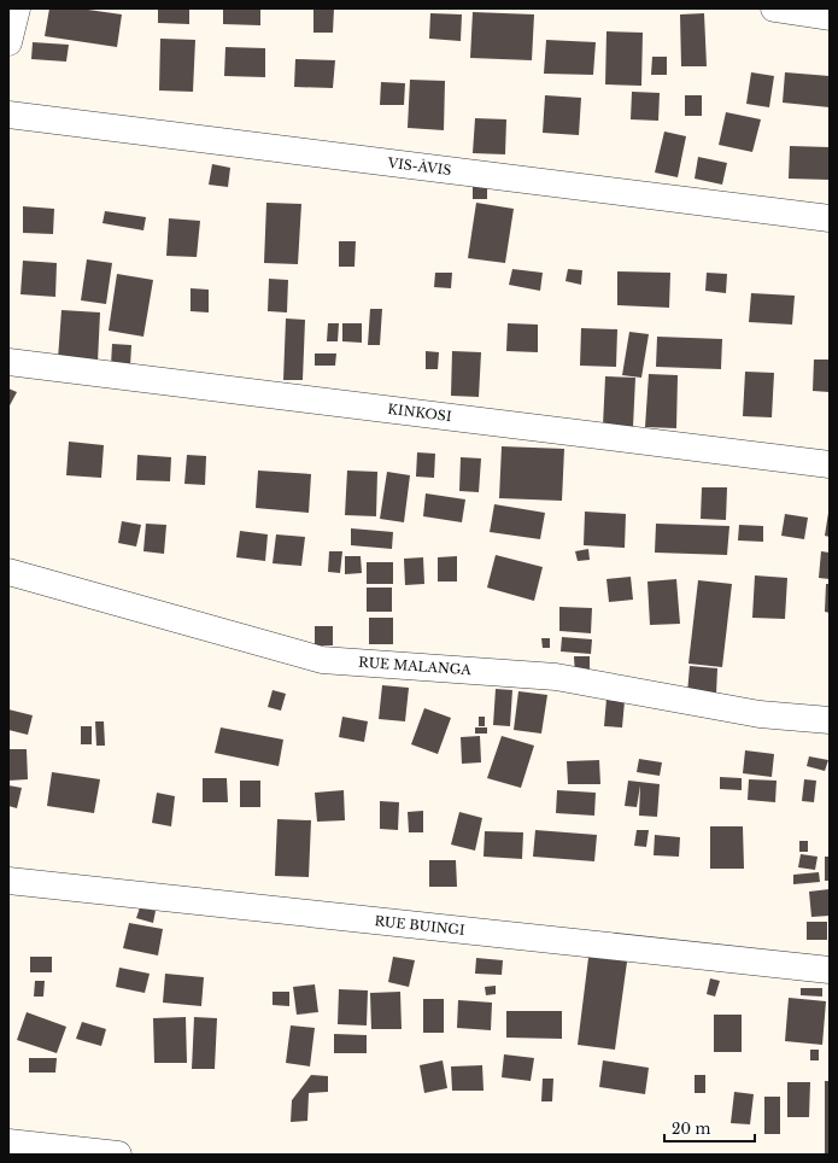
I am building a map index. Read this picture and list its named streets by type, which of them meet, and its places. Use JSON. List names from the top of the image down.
{
  "streets": {
    "street": [
      "VIS-ÀVIS",
      "KINKOSI",
      "RUE MALANGA",
      "RUE BUINGI"
    ]
  },
  "scale_bar": "20 m"
}
